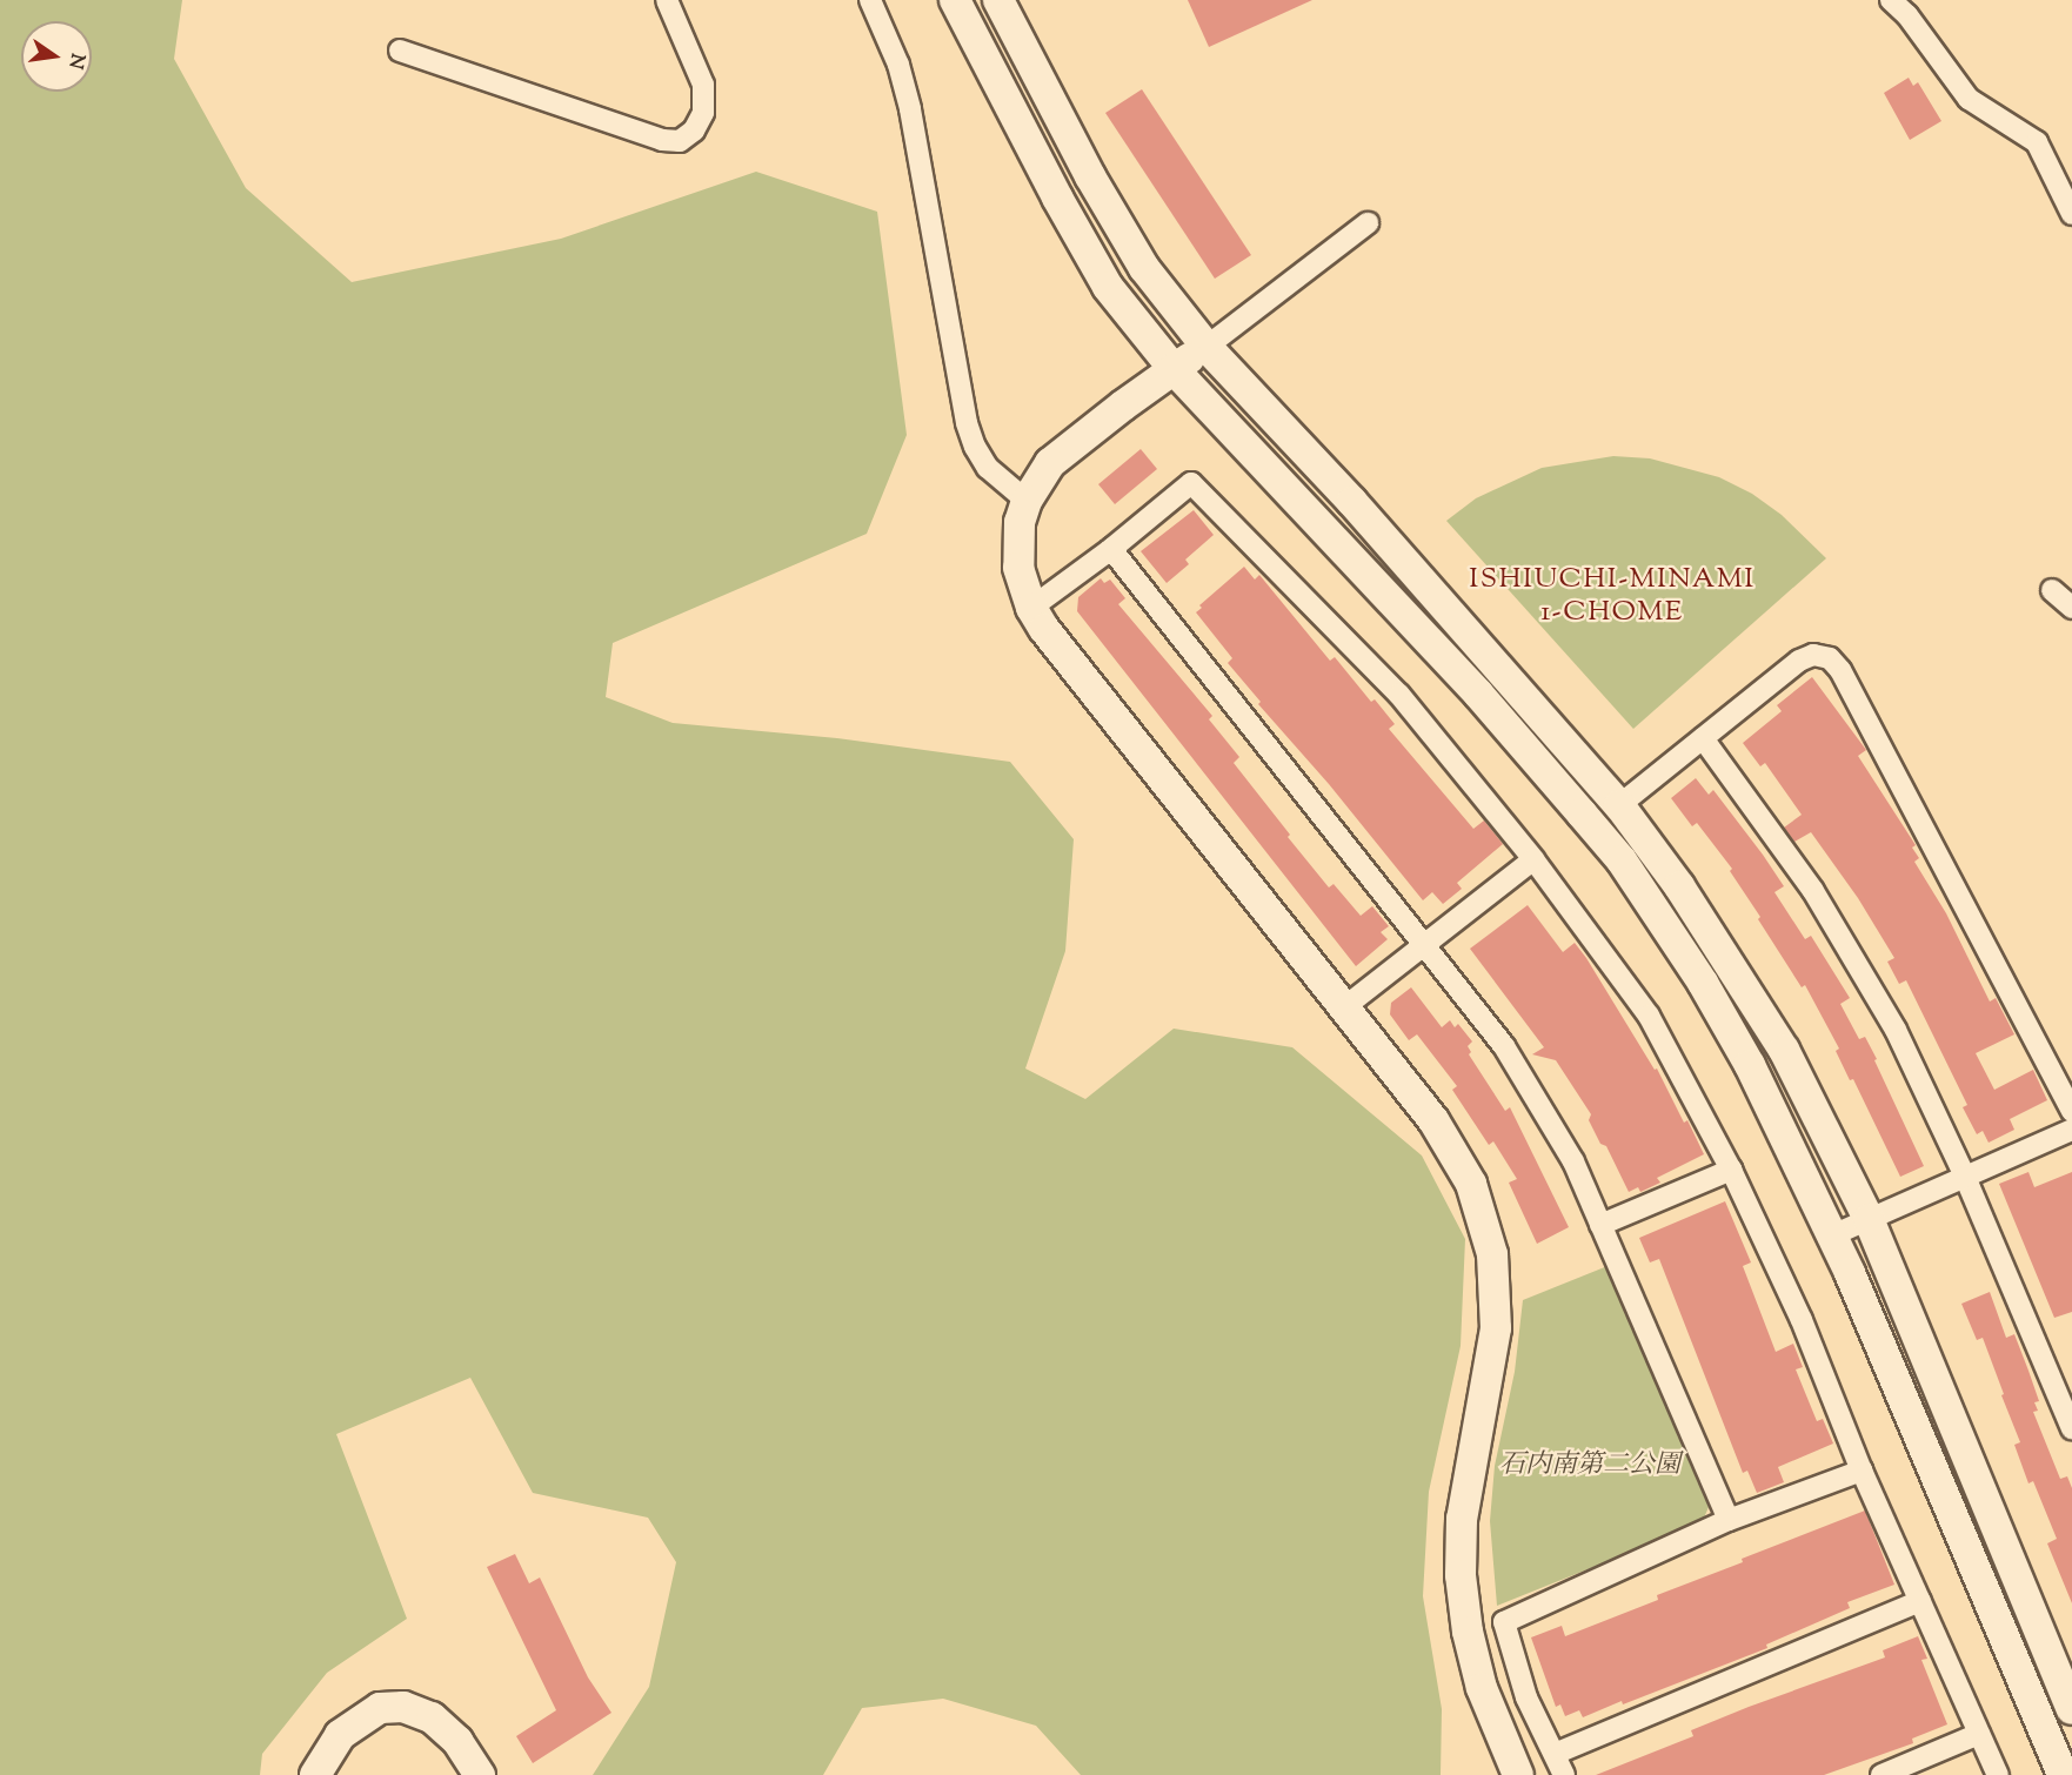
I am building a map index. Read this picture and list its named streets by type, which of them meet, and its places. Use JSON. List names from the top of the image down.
{
  "districts": ["ISHIUCHI-MINAMI 1-CHOME"],
  "parks": ["石内南第二公園"],
  "north": "right"
}
